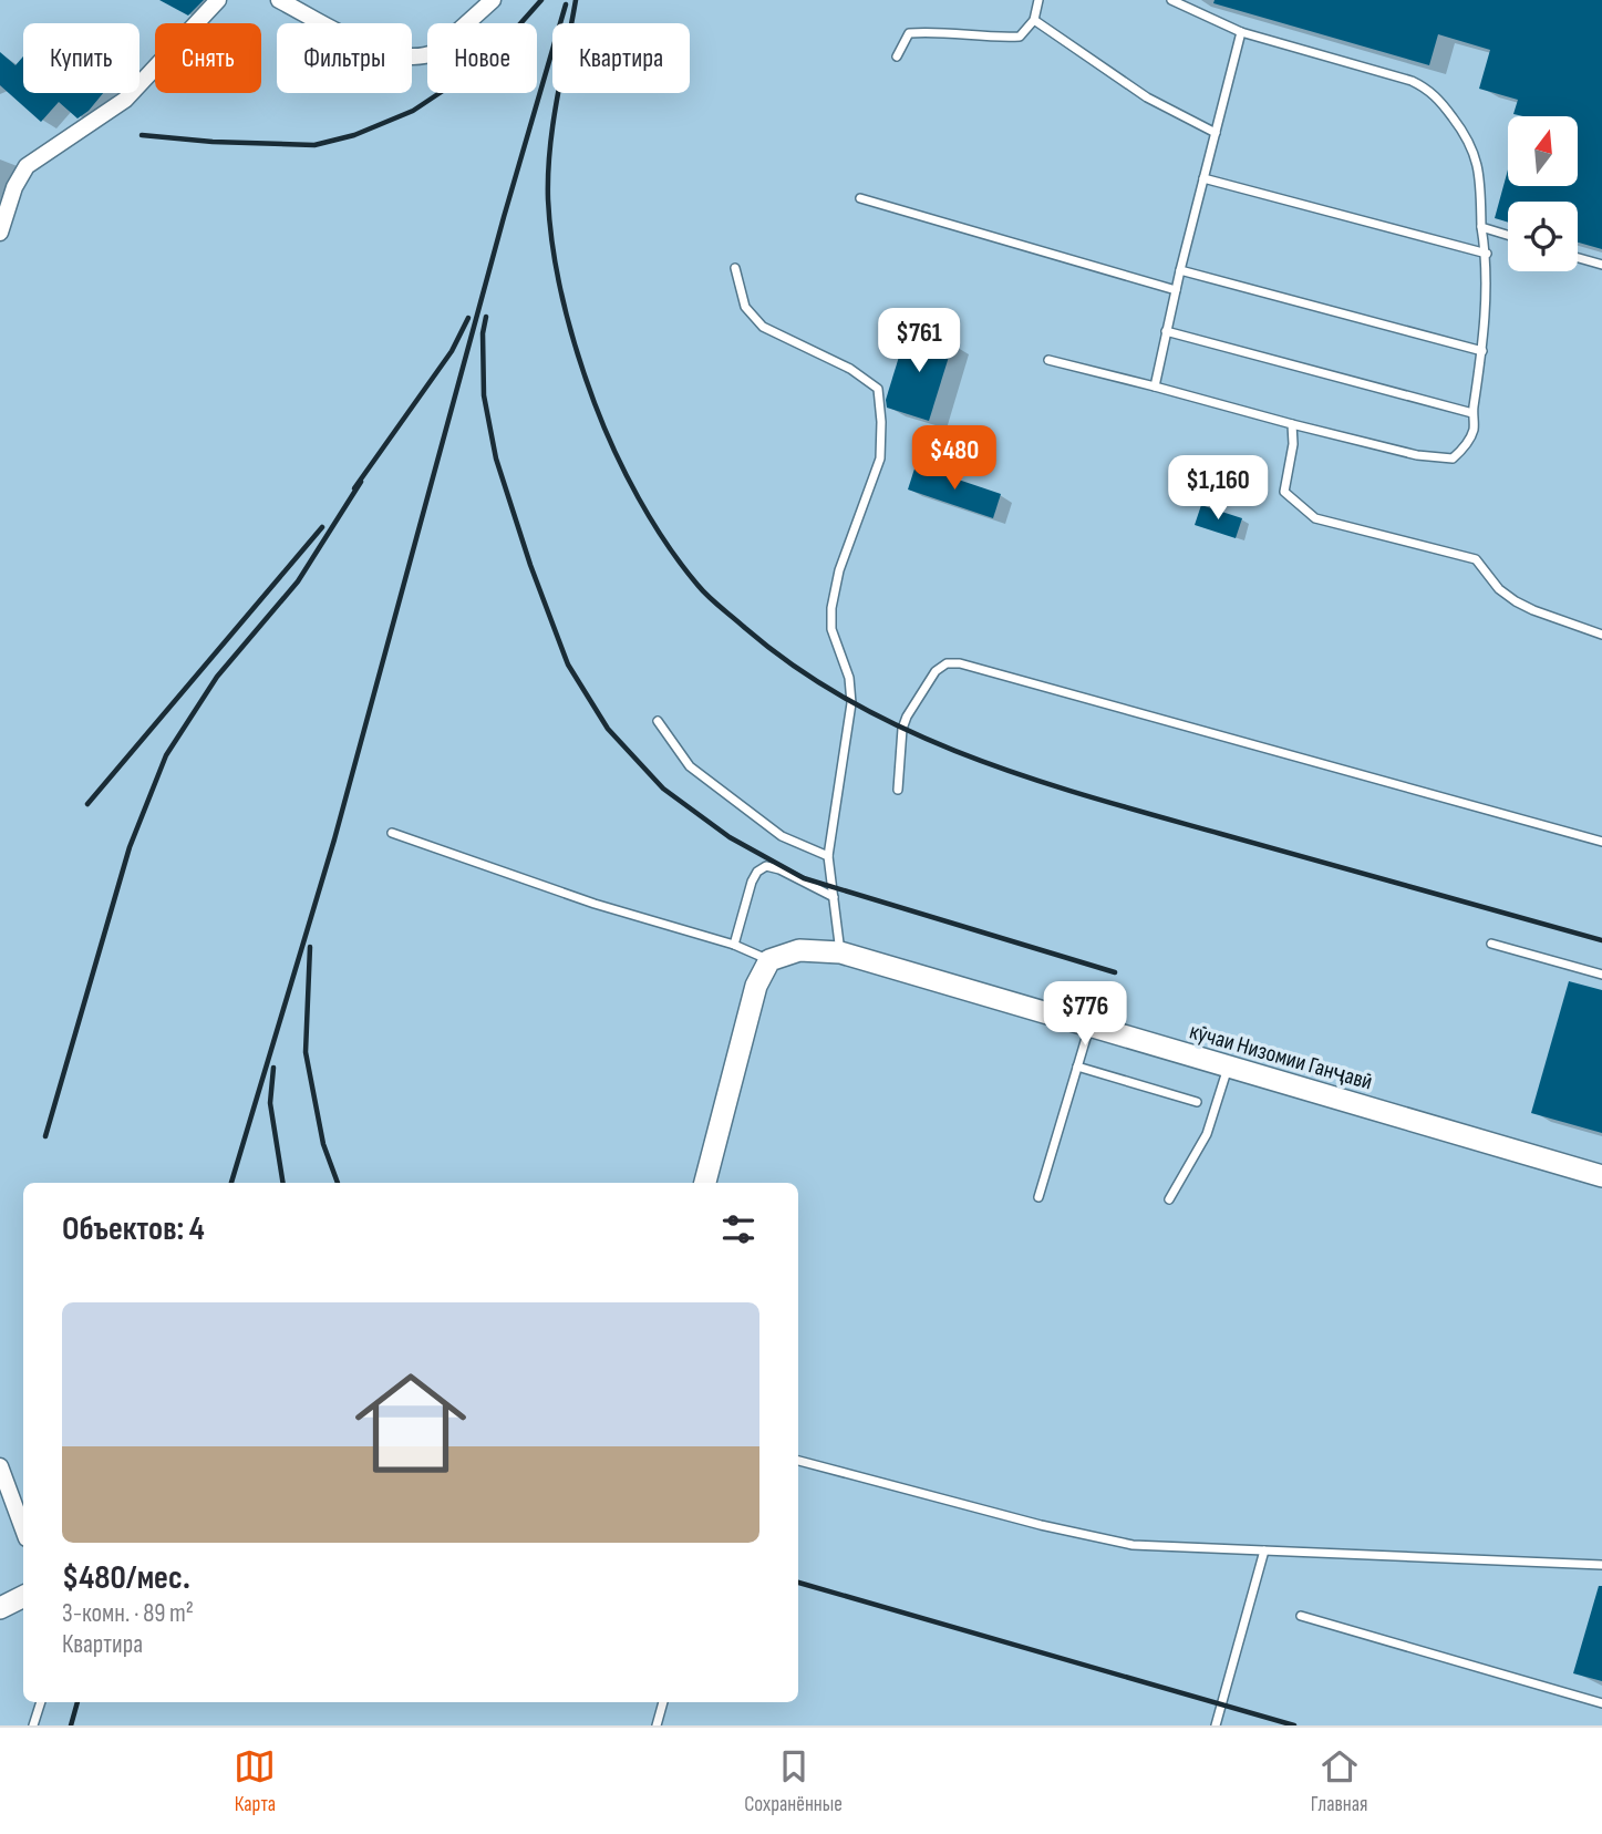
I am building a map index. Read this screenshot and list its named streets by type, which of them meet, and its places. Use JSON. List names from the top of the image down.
{
  "streets": {
    "main road": ["кӯчаи Низомии Ганҷавӣ"]
  },
  "north": "top",
  "page": {
    "chip": [
      "Купить",
      "Снять",
      "Фильтры",
      "Новое",
      "Квартира"
    ],
    "price": [
      "$761",
      "$480",
      "$1,160",
      "$776"
    ],
    "heading": "Объектов: 4",
    "list": [
      {
        "name": "$480/мес.",
        "note": "3-комн. · 89 m² · Квартира"
      }
    ],
    "tabs": ["Карта", "Сохранённые", "Главная"]
  }
}
